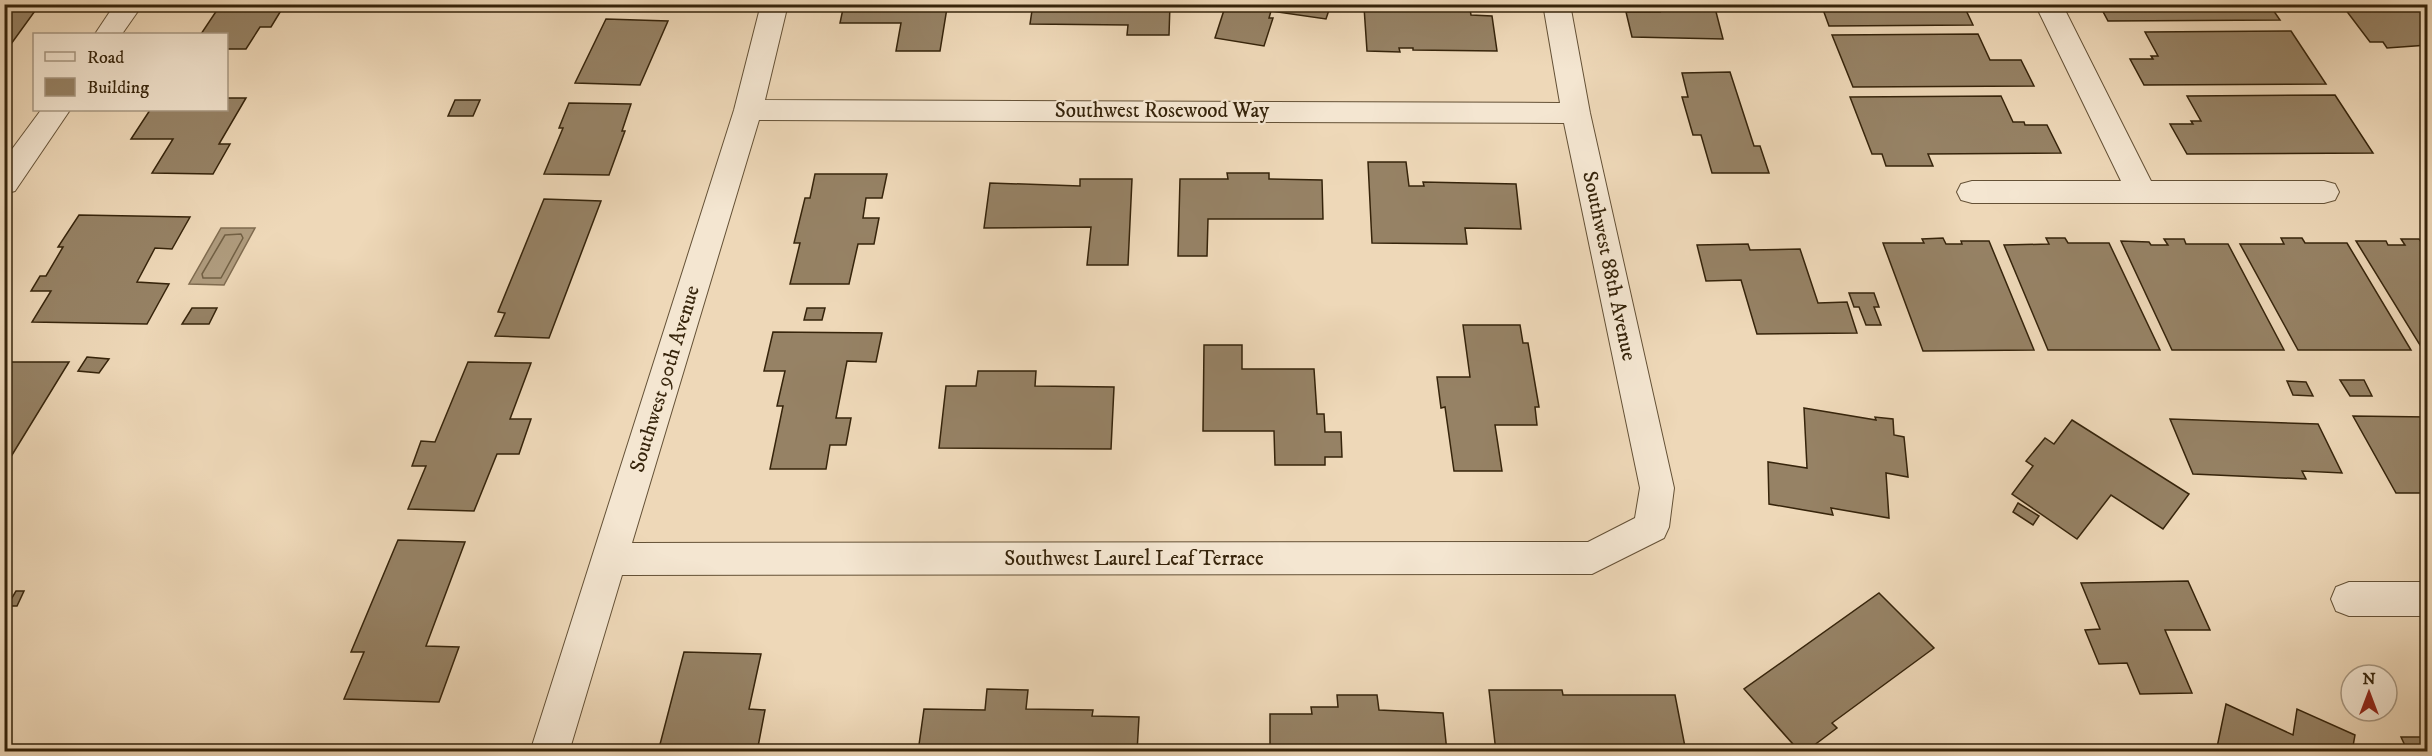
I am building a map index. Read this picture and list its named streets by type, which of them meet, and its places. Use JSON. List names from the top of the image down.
{
  "streets": {
    "street": [
      "Southwest Rosewood Way",
      "Southwest 88th Avenue",
      "Southwest 90th Avenue",
      "Southwest Laurel Leaf Terrace"
    ]
  },
  "crossings": [
    ["Southwest Rosewood Way", "Southwest 88th Avenue"],
    ["Southwest Rosewood Way", "Southwest 90th Avenue"],
    ["Southwest 88th Avenue", "Southwest Laurel Leaf Terrace"],
    ["Southwest 90th Avenue", "Southwest Laurel Leaf Terrace"]
  ],
  "legend": ["Road", "Building"],
  "north": "top"
}
